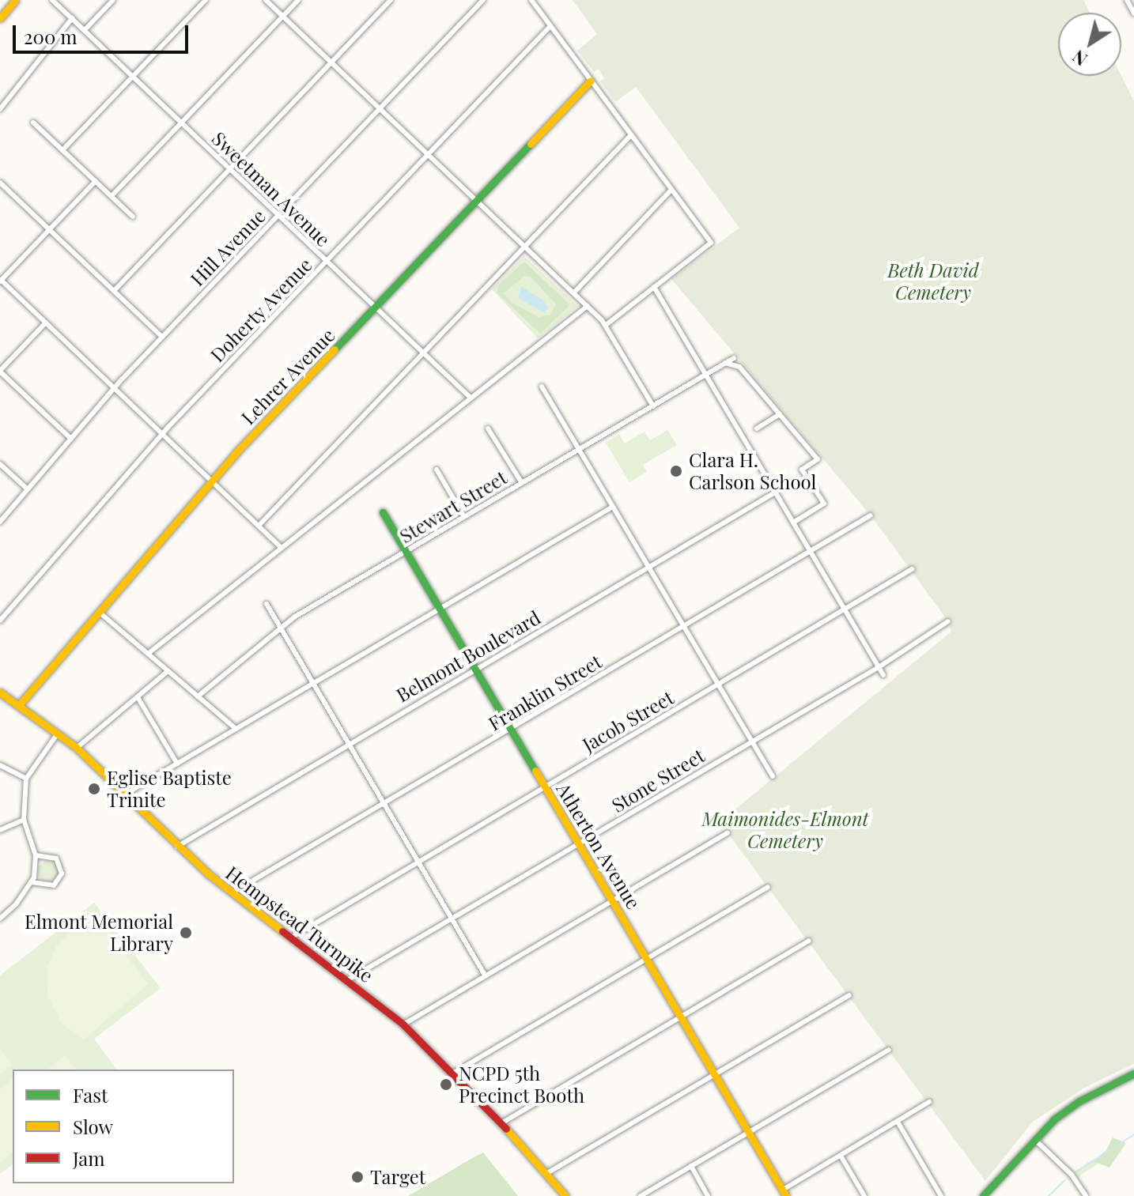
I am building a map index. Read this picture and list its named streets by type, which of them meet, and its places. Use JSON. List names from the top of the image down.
{
  "streets": {
    "street": [
      "Sweetman Avenue",
      "Hill Avenue",
      "Doherty Avenue",
      "Lehrer Avenue",
      "Stewart Street",
      "Belmont Boulevard",
      "Franklin Street",
      "Jacob Street",
      "Stone Street",
      "Atherton Avenue",
      "Hempstead Turnpike"
    ]
  },
  "crossings": [
    ["Sweetman Avenue", "Hill Avenue"],
    ["Sweetman Avenue", "Doherty Avenue"],
    ["Sweetman Avenue", "Lehrer Avenue"],
    ["Lehrer Avenue", "Hempstead Turnpike"],
    ["Stewart Street", "Atherton Avenue"],
    ["Belmont Boulevard", "Atherton Avenue"],
    ["Belmont Boulevard", "Hempstead Turnpike"],
    ["Franklin Street", "Atherton Avenue"],
    ["Franklin Street", "Hempstead Turnpike"],
    ["Jacob Street", "Atherton Avenue"],
    ["Jacob Street", "Hempstead Turnpike"],
    ["Stone Street", "Atherton Avenue"],
    ["Stone Street", "Hempstead Turnpike"]
  ],
  "parks": ["Beth David Cemetery", "Maimonides-Elmont Cemetery"],
  "places": [
    "Clara H. Carlson School",
    "Eglise Baptiste Trinite",
    "Elmont Memorial Library",
    "NCPD 5th Precinct Booth",
    "Target"
  ],
  "legend": ["Fast", "Slow", "Jam"],
  "scale_bar": "200 m",
  "north": "bottom left"
}
